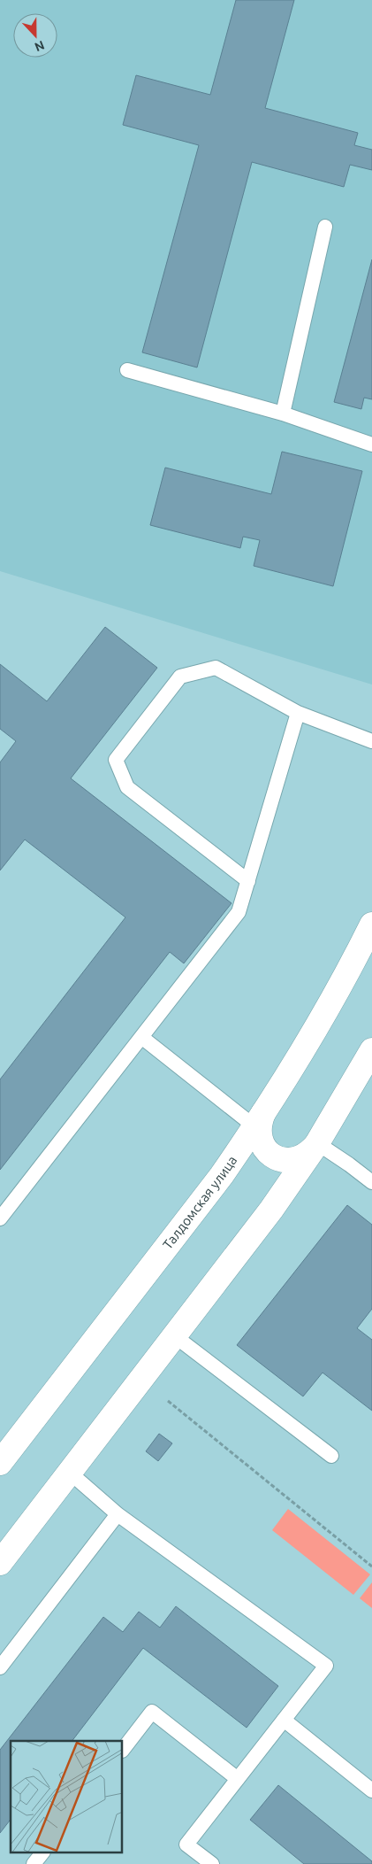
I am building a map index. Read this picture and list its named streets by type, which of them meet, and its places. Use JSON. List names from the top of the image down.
{
  "streets": {
    "main road": ["Талдомская улица"]
  },
  "north": "bottom"
}
